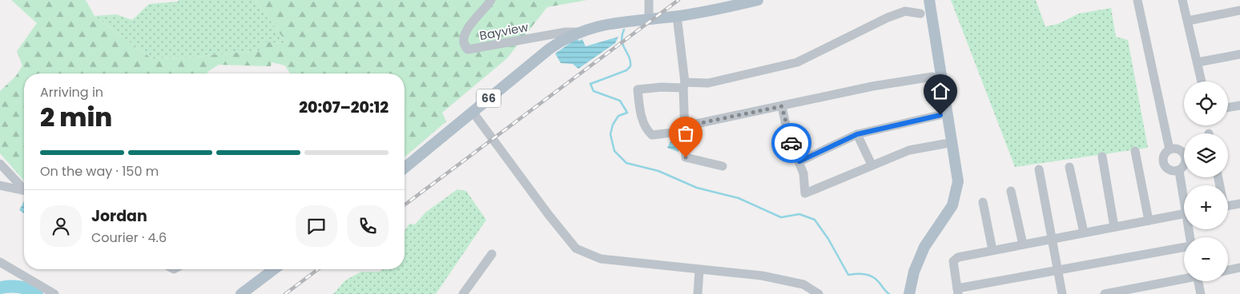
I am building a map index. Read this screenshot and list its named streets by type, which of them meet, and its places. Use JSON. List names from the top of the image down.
{
  "streets": {
    "main road": ["66"],
    "street": ["Bayview"]
  },
  "crossings": [
    ["Bayview", "66"]
  ],
  "page": {
    "heading": ["2 min", "Arriving in", "20:07–20:12"],
    "panel": ["Jordan", "Courier · 4.6"],
    "map_buttons": ["+", "−"],
    "bar": "On the way · 150 m"
  }
}
